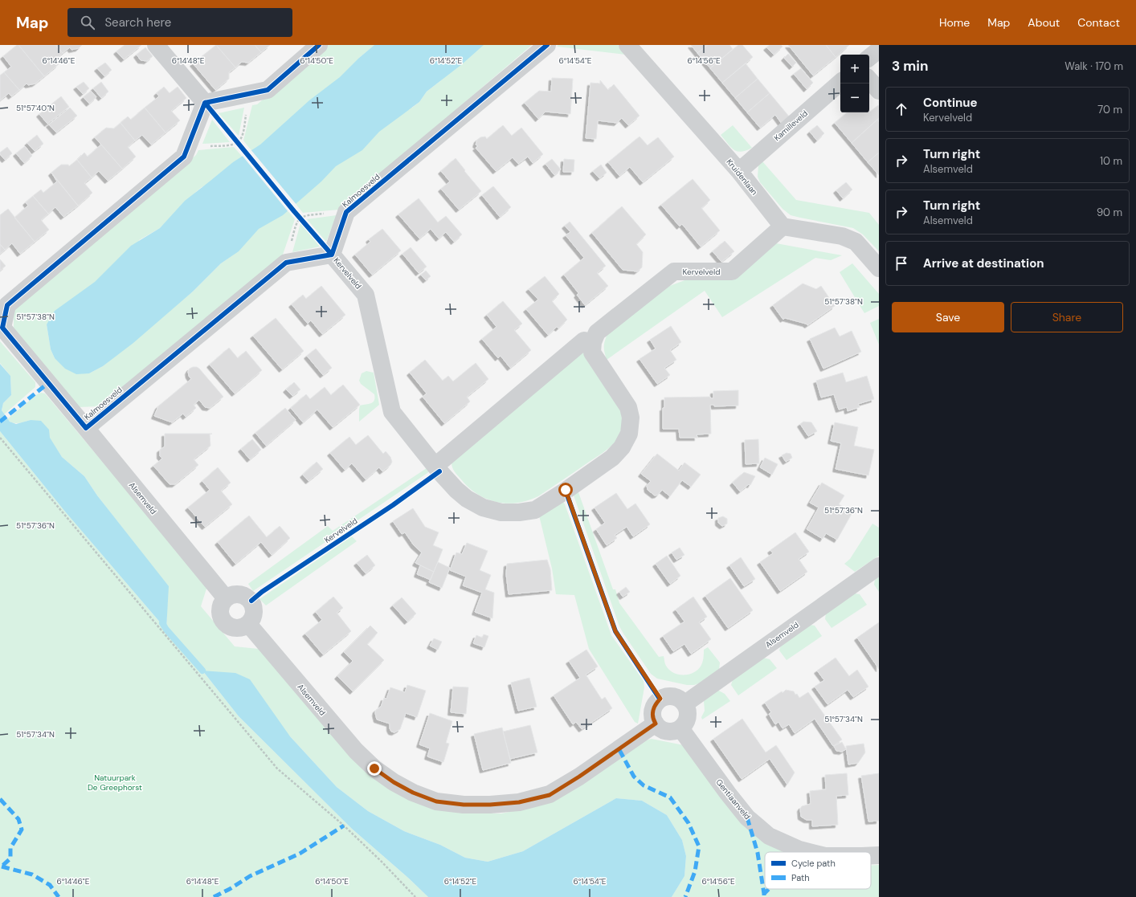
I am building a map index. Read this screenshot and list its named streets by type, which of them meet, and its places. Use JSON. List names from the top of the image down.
{
  "streets": {
    "street": [
      "Kamilleveld",
      "Kruidenlaan",
      "Kalmoesveld",
      "Kervelveld",
      "Alsemveld",
      "Gentiaanveld"
    ]
  },
  "crossings": [
    ["Kamilleveld", "Kruidenlaan"],
    ["Kruidenlaan", "Kervelveld"],
    ["Kalmoesveld", "Kervelveld"],
    ["Kalmoesveld", "Alsemveld"],
    ["Alsemveld", "Gentiaanveld"]
  ],
  "parks": ["Natuurpark De Greephorst"],
  "legend": ["Cycle path", "Path"],
  "page": {
    "header": "Map",
    "search": "Search here",
    "nav": [
      "Home",
      "Map",
      "About",
      "Contact"
    ],
    "heading": ["3 min", "Walk · 170 m"],
    "map_buttons": ["+", "−"],
    "list": [
      ["Continue", "Kervelveld", "70 m"],
      ["Turn right", "Alsemveld", "10 m"],
      ["Turn right", "Alsemveld", "90 m"],
      "Arrive at destination"
    ],
    "buttons": ["Save", "Share"]
  },
  "coordinates": [
    "6°14'46\"E",
    "6°14'48\"E",
    "6°14'50\"E",
    "6°14'52\"E",
    "6°14'54\"E",
    "6°14'56\"E",
    "51°57'40\"N",
    "51°57'38\"N",
    "51°57'36\"N",
    "51°57'34\"N"
  ]
}
